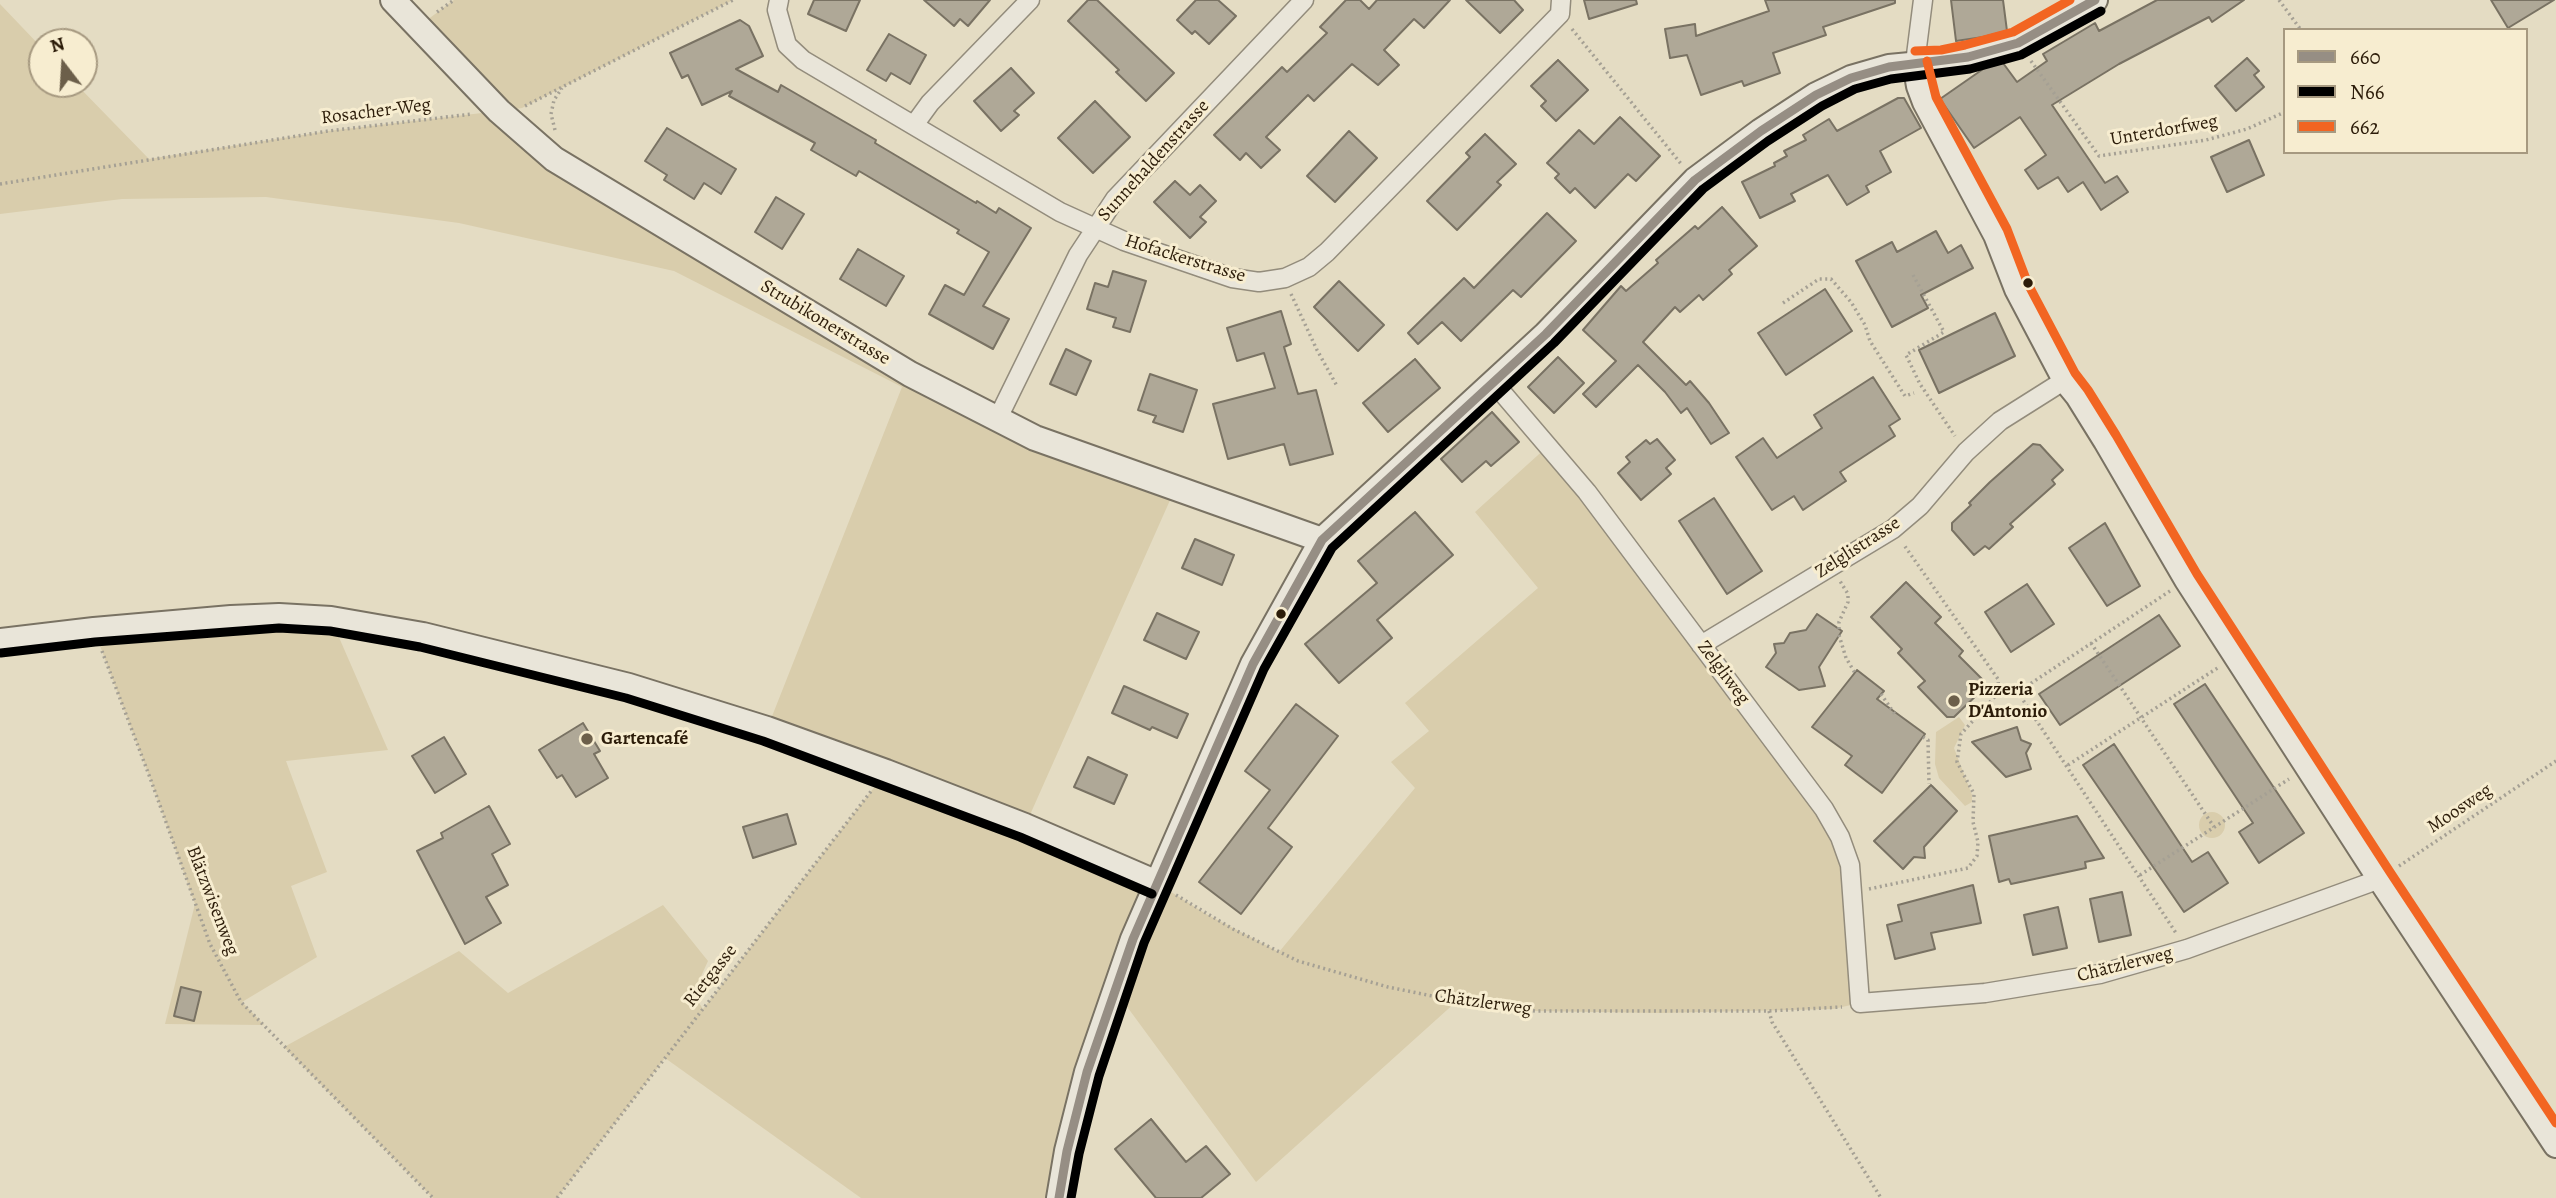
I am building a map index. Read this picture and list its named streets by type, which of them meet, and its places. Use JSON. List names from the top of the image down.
{
  "streets": {
    "street": [
      "Sunnehaldenstrasse",
      "Hofackerstrasse",
      "Strubikonerstrasse",
      "Zelglistrasse",
      "Zelgliweg",
      "Chätzlerweg"
    ],
    "path": [
      "Rosacher-Weg",
      "Unterdorfweg",
      "Moosweg",
      "Blätzwisenweg",
      "Rietgasse"
    ]
  },
  "crossings": [
    ["Rosacher-Weg", "Strubikonerstrasse"],
    ["Sunnehaldenstrasse", "Hofackerstrasse"],
    ["Sunnehaldenstrasse", "Strubikonerstrasse"],
    ["Zelglistrasse", "Zelgliweg"],
    ["Zelgliweg", "Chätzlerweg"],
    ["Moosweg", "Chätzlerweg"]
  ],
  "places": ["Pizzeria D'Antonio", "Gartencafé"],
  "lines": ["transit line 660", "transit line 662", "transit line N66"],
  "legend": ["660", "N66", "662"],
  "north": "top"
}
